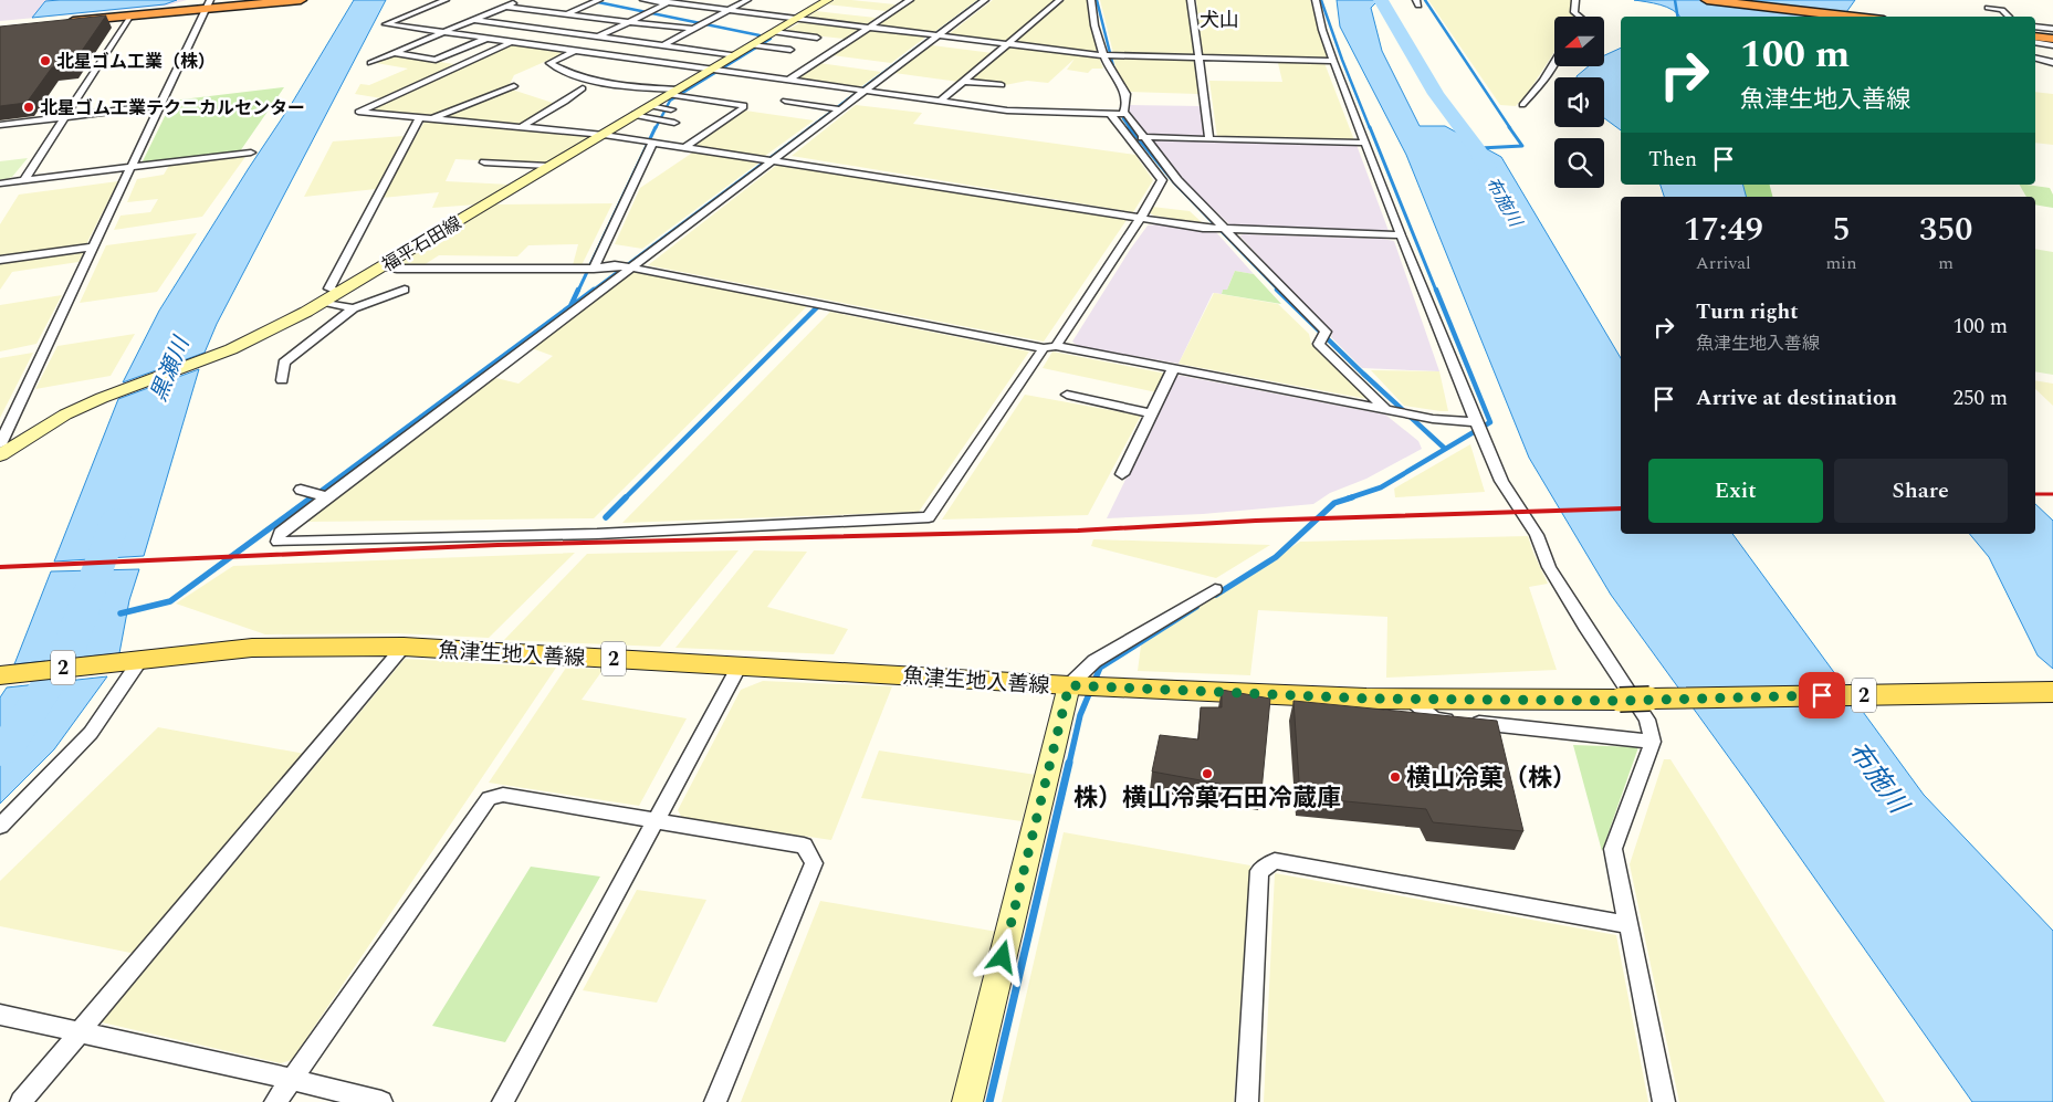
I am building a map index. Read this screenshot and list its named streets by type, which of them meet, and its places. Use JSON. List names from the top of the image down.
{
  "streets": {
    "main road": ["福平石田線", "魚津生地入善線", "2"]
  },
  "districts": ["犬山"],
  "water": ["布施川", "黒瀬川"],
  "places": [
    "北星ゴム工業（株）",
    "北星ゴム工業テクニカルセンター",
    "株）横山冷菓石田冷蔵庫",
    "横山冷菓（株）"
  ],
  "north": "left",
  "page": {
    "turn": ["100 m", "魚津生地入善線"],
    "then": "Then",
    "eta": [
      "17:49",
      "Arrival",
      "5",
      "min",
      "350",
      "m"
    ],
    "list": [
      {
        "name": "Turn right",
        "note": "魚津生地入善線",
        "value": "100 m"
      },
      {
        "name": "Arrive at destination",
        "value": "250 m"
      }
    ],
    "buttons": ["Exit", "Share"]
  }
}
